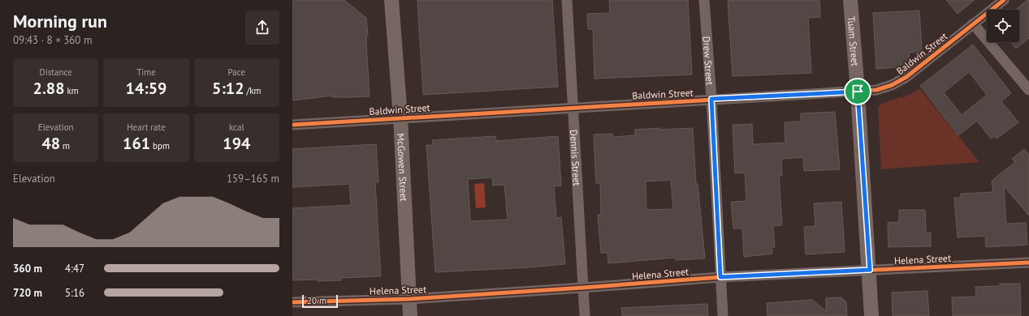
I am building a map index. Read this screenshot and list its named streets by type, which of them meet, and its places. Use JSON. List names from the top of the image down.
{
  "streets": {
    "street": [
      "Tuam Street",
      "Baldwin Street",
      "Drew Street",
      "Dennis Street",
      "McGowen Street",
      "Helena Street"
    ]
  },
  "crossings": [
    ["Tuam Street", "Baldwin Street"],
    ["Tuam Street", "Helena Street"],
    ["Baldwin Street", "Drew Street"],
    ["Baldwin Street", "Dennis Street"],
    ["Baldwin Street", "McGowen Street"],
    ["Drew Street", "Helena Street"],
    ["Dennis Street", "Helena Street"],
    ["McGowen Street", "Helena Street"]
  ],
  "scale_bar": "20 m",
  "page": {
    "heading": ["Morning run", "09:43 · 8 × 360 m"],
    "stats": [
      ["Distance", "2.88 km"],
      ["Time", "14:59"],
      ["Pace", "5:12 /km"],
      ["Elevation", "48 m"],
      ["Heart rate", "161 bpm"],
      ["kcal", "194"]
    ],
    "chart": ["Elevation", "159–165 m"],
    "list": [
      {
        "name": "360 m",
        "note": "4:47"
      },
      {
        "name": "720 m",
        "note": "5:16"
      }
    ],
    "scale": "20 m"
  }
}
